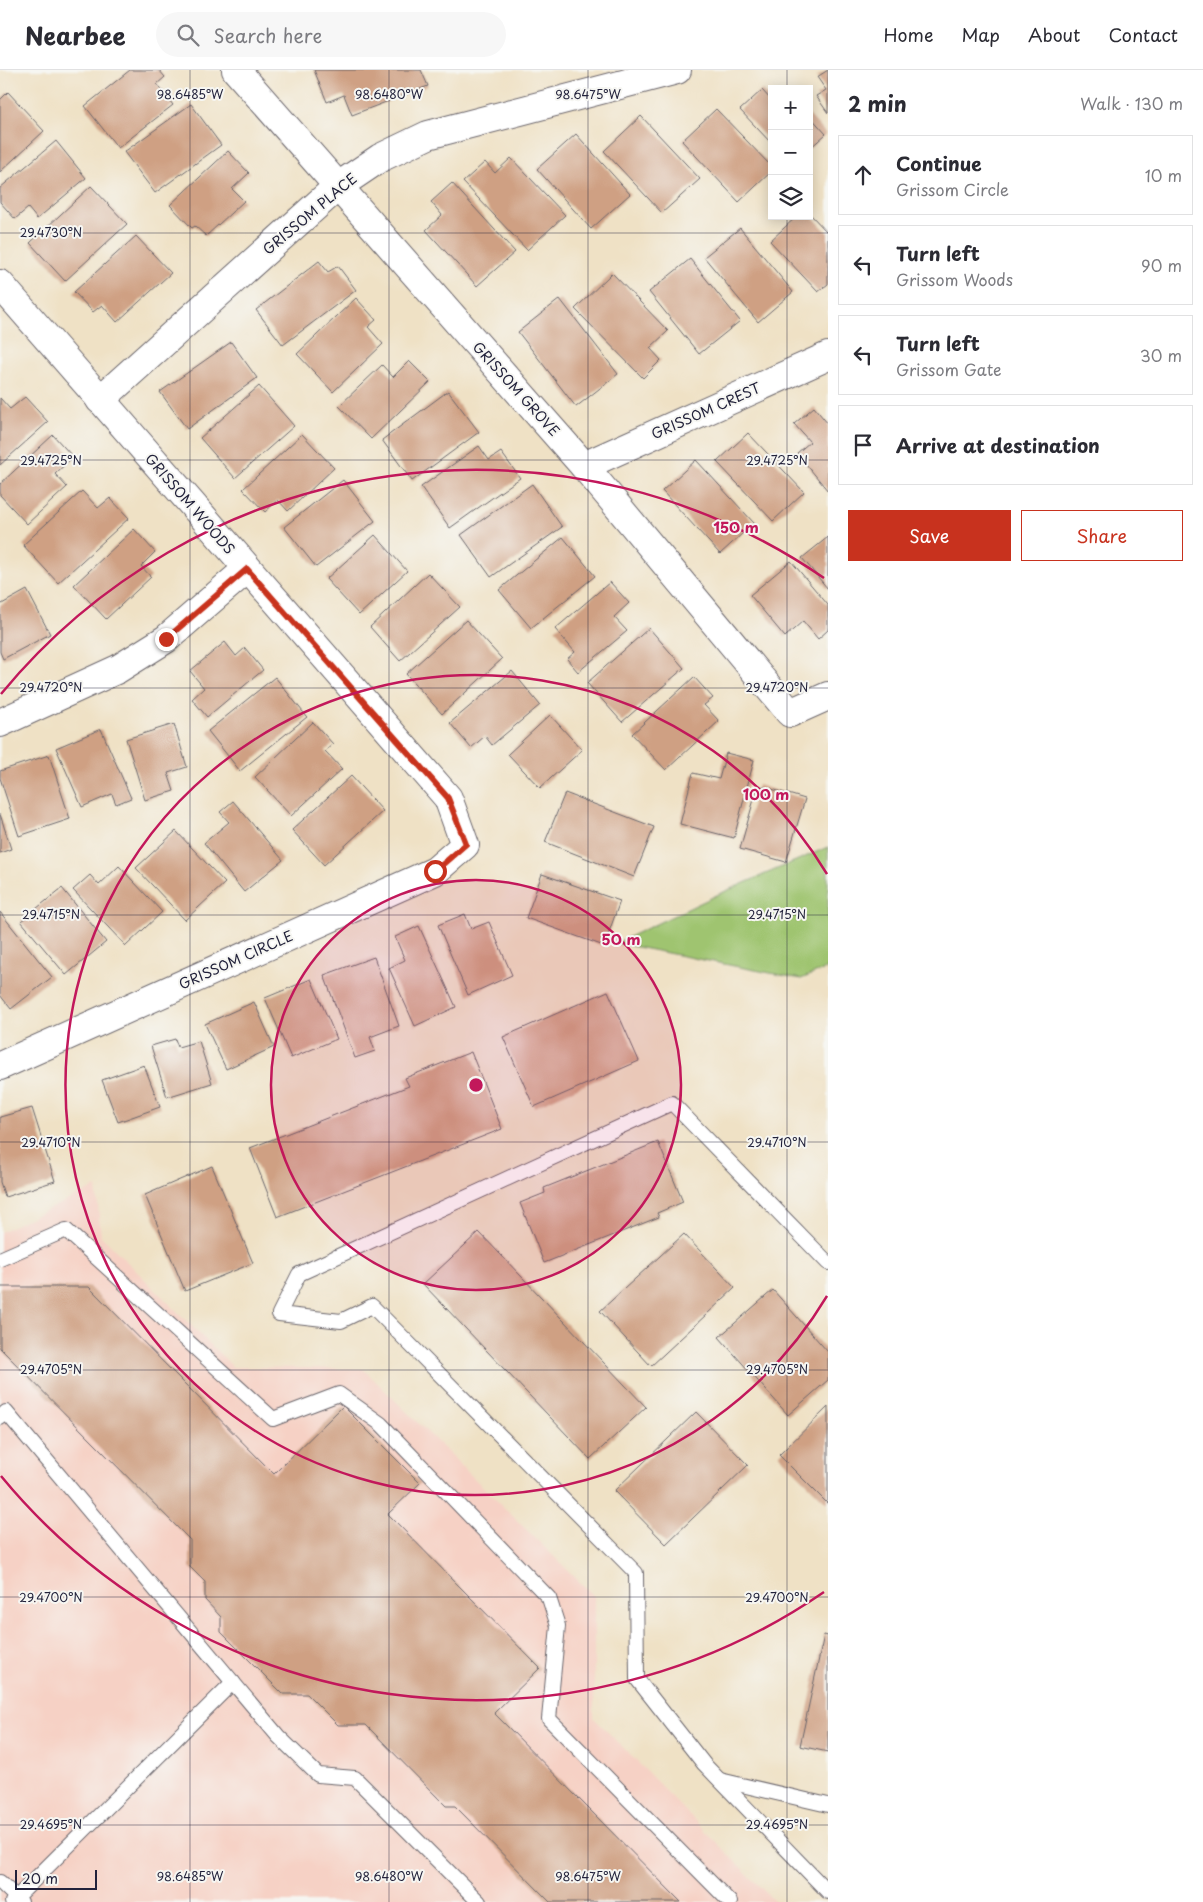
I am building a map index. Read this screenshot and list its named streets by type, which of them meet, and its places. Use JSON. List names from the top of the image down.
{
  "streets": {
    "street": [
      "GRISSOM PLACE",
      "GRISSOM GROVE",
      "GRISSOM CREST",
      "GRISSOM WOODS",
      "GRISSOM CIRCLE"
    ]
  },
  "crossings": [
    ["GRISSOM PLACE", "GRISSOM GROVE"],
    ["GRISSOM PLACE", "GRISSOM WOODS"],
    ["GRISSOM GROVE", "GRISSOM CREST"],
    ["GRISSOM WOODS", "GRISSOM CIRCLE"]
  ],
  "scale_bar": "20 m",
  "page": {
    "header": "Nearbee",
    "search": "Search here",
    "nav": [
      "Home",
      "Map",
      "About",
      "Contact"
    ],
    "heading": ["2 min", "Walk · 130 m"],
    "map_buttons": ["+", "−"],
    "list": [
      ["Continue", "Grissom Circle", "10 m"],
      ["Turn left", "Grissom Woods", "90 m"],
      ["Turn left", "Grissom Gate", "30 m"],
      "Arrive at destination"
    ],
    "buttons": ["Save", "Share"],
    "scale": "20 m"
  },
  "coordinates": [
    "98.6485°W",
    "98.6480°W",
    "98.6475°W",
    "29.4730°N",
    "29.4725°N",
    "29.4720°N",
    "29.4715°N",
    "29.4710°N",
    "29.4705°N",
    "29.4700°N",
    "29.4695°N"
  ],
  "rings": ["150 m", "100 m", "50 m"]
}
